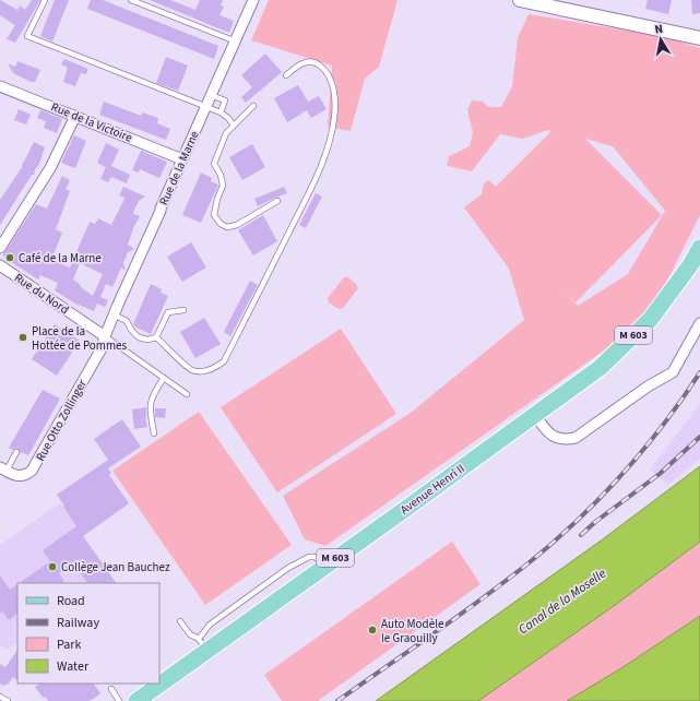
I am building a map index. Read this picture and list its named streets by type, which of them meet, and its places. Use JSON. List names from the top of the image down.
{
  "streets": {
    "main road": ["M 603", "Avenue Henri II"],
    "street": [
      "Rue de la Victoire",
      "Rue de la Marne",
      "Rue du Nord",
      "Rue Otto Zollinger"
    ]
  },
  "crossings": [
    ["Rue de la Victoire", "Rue de la Marne"],
    ["Rue de la Marne", "Rue du Nord"],
    ["Rue de la Marne", "Rue Otto Zollinger"],
    ["Rue du Nord", "Rue Otto Zollinger"]
  ],
  "water": ["Canal de la Moselle"],
  "places": [
    "Café de la Marne",
    "Place de la Hottée de Pommes",
    "Collège Jean Bauchez",
    "Auto Modèle le Graouilly"
  ],
  "legend": [
    "Road",
    "Railway",
    "Park",
    "Water"
  ],
  "north": "top"
}
